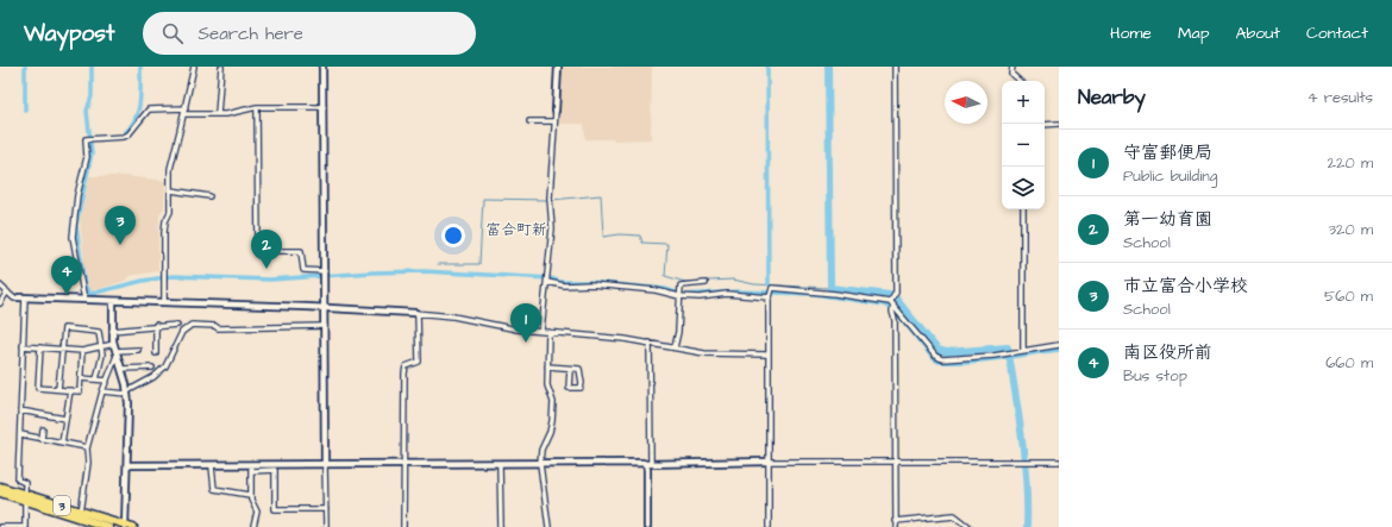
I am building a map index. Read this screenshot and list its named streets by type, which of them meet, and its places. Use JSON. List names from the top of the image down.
{
  "streets": {
    "highway": ["3"]
  },
  "districts": ["富合町新"],
  "north": "left",
  "page": {
    "header": "Waypost",
    "search": "Search here",
    "nav": [
      "Home",
      "Map",
      "About",
      "Contact"
    ],
    "heading": ["Nearby", "4 results"],
    "map_buttons": ["+", "−"],
    "list": [
      {
        "mark": "1",
        "name": "守富郵便局",
        "note": "Public building",
        "value": "220 m"
      },
      {
        "mark": "2",
        "name": "第一幼育園",
        "note": "School",
        "value": "320 m"
      },
      {
        "mark": "3",
        "name": "市立富合小学校",
        "note": "School",
        "value": "560 m"
      },
      {
        "mark": "4",
        "name": "南区役所前",
        "note": "Bus stop",
        "value": "660 m"
      }
    ],
    "pins": [
      "3",
      "2",
      "4",
      "1"
    ]
  }
}
